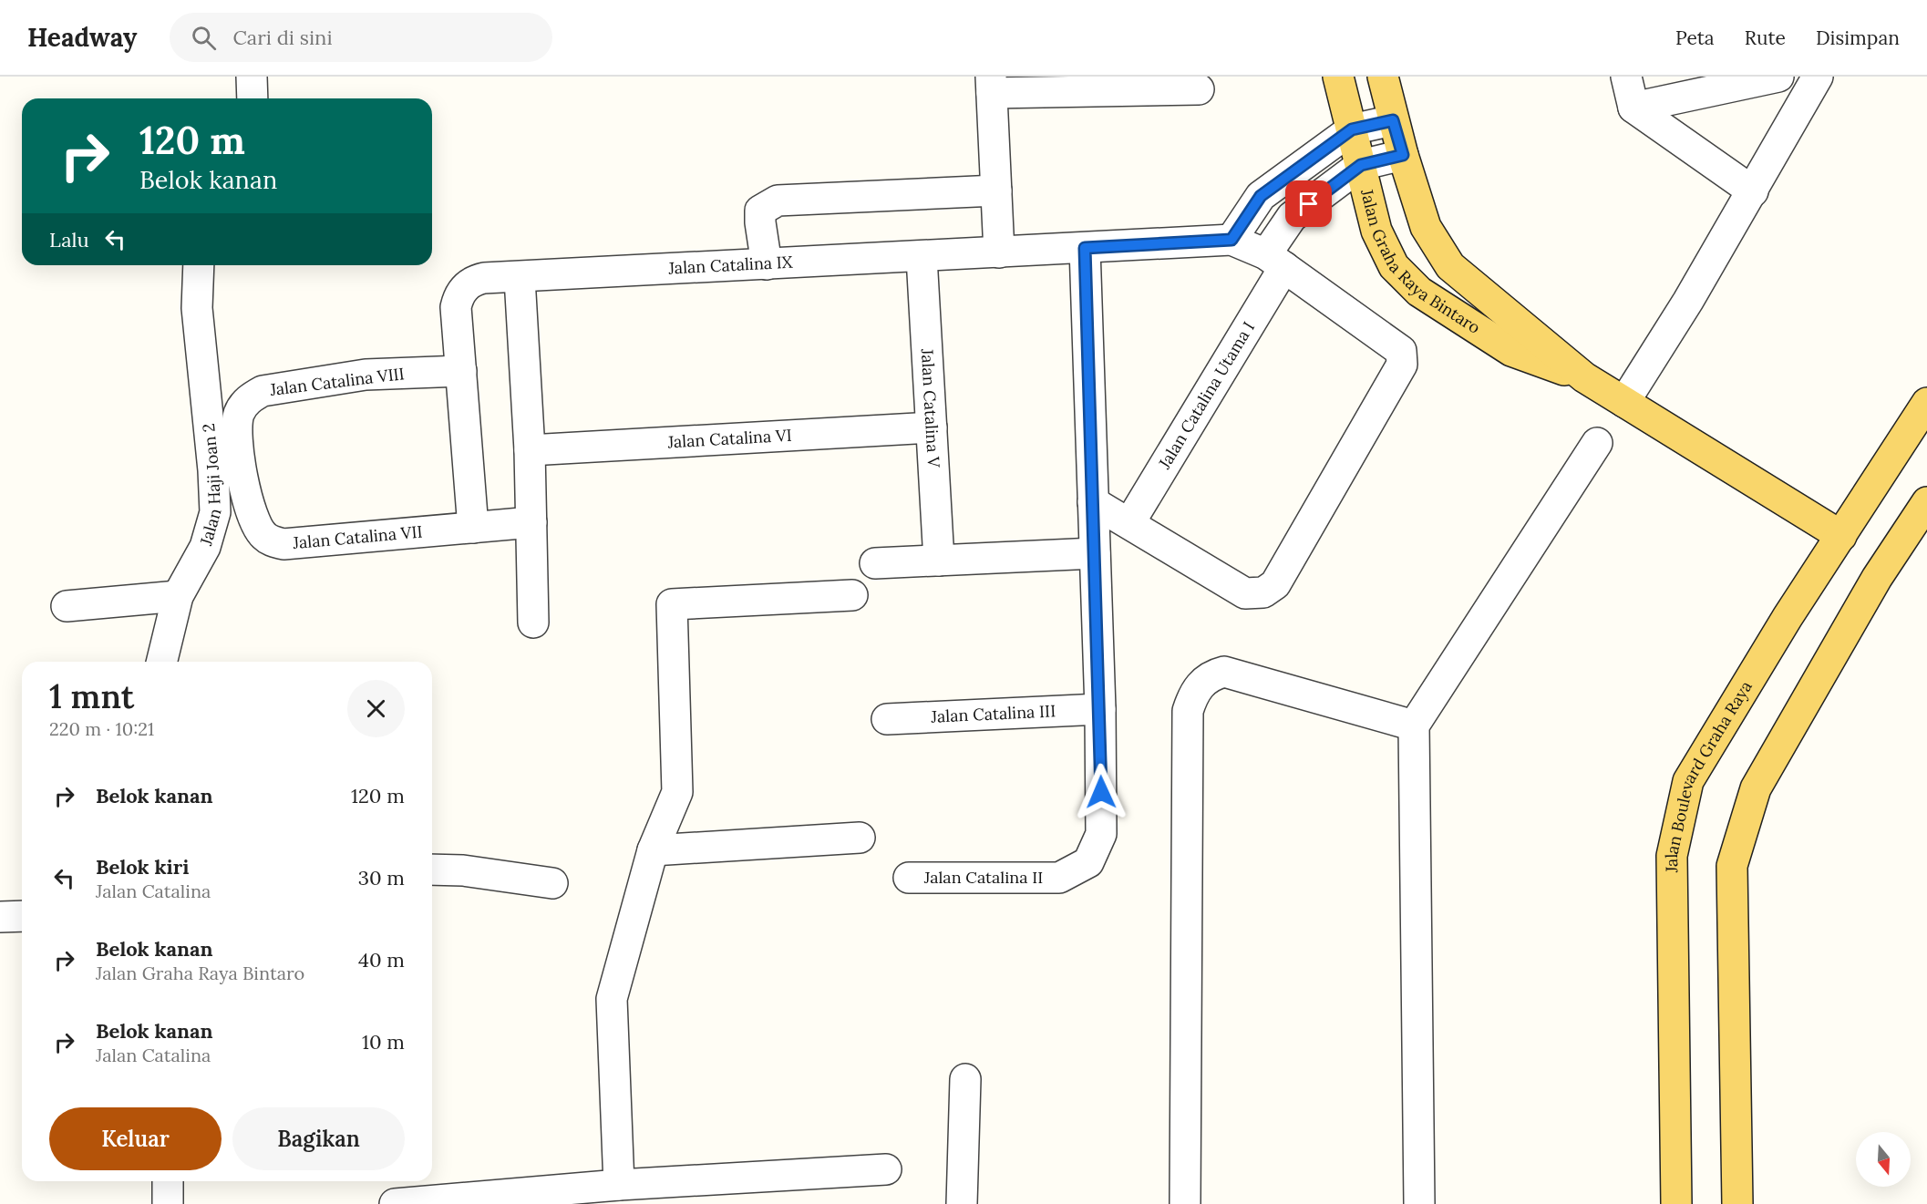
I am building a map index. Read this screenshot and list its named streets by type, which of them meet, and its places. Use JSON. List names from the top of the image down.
{
  "streets": {
    "main road": ["Jalan Graha Raya Bintaro", "Jalan Boulevard Graha Raya"],
    "street": [
      "Jalan Catalina IX",
      "Jalan Catalina VIII",
      "Jalan Catalina Utama I",
      "Jalan Catalina V",
      "Jalan Catalina VI",
      "Jalan Haji Joan 2",
      "Jalan Catalina VII",
      "Jalan Catalina III",
      "Jalan Catalina II"
    ]
  },
  "crossings": [
    ["Jalan Graha Raya Bintaro", "Jalan Catalina Utama I"],
    ["Jalan Graha Raya Bintaro", "Jalan Boulevard Graha Raya"],
    ["Jalan Catalina IX", "Jalan Catalina VIII"],
    ["Jalan Catalina IX", "Jalan Catalina V"],
    ["Jalan Catalina VIII", "Jalan Catalina VII"],
    ["Jalan Catalina V", "Jalan Catalina VI"],
    ["Jalan Catalina III", "Jalan Catalina II"]
  ],
  "north": "bottom",
  "page": {
    "header": "Headway",
    "search": "Cari di sini",
    "nav": ["Peta", "Rute", "Disimpan"],
    "turn": ["120 m", "Belok kanan"],
    "then": "Lalu",
    "heading": ["1 mnt", "220 m · 10:21"],
    "list": [
      {
        "name": "Belok kanan",
        "value": "120 m"
      },
      {
        "name": "Belok kiri",
        "note": "Jalan Catalina",
        "value": "30 m"
      },
      {
        "name": "Belok kanan",
        "note": "Jalan Graha Raya Bintaro",
        "value": "40 m"
      },
      {
        "name": "Belok kanan",
        "note": "Jalan Catalina",
        "value": "10 m"
      }
    ],
    "buttons": ["Keluar", "Bagikan"]
  }
}
